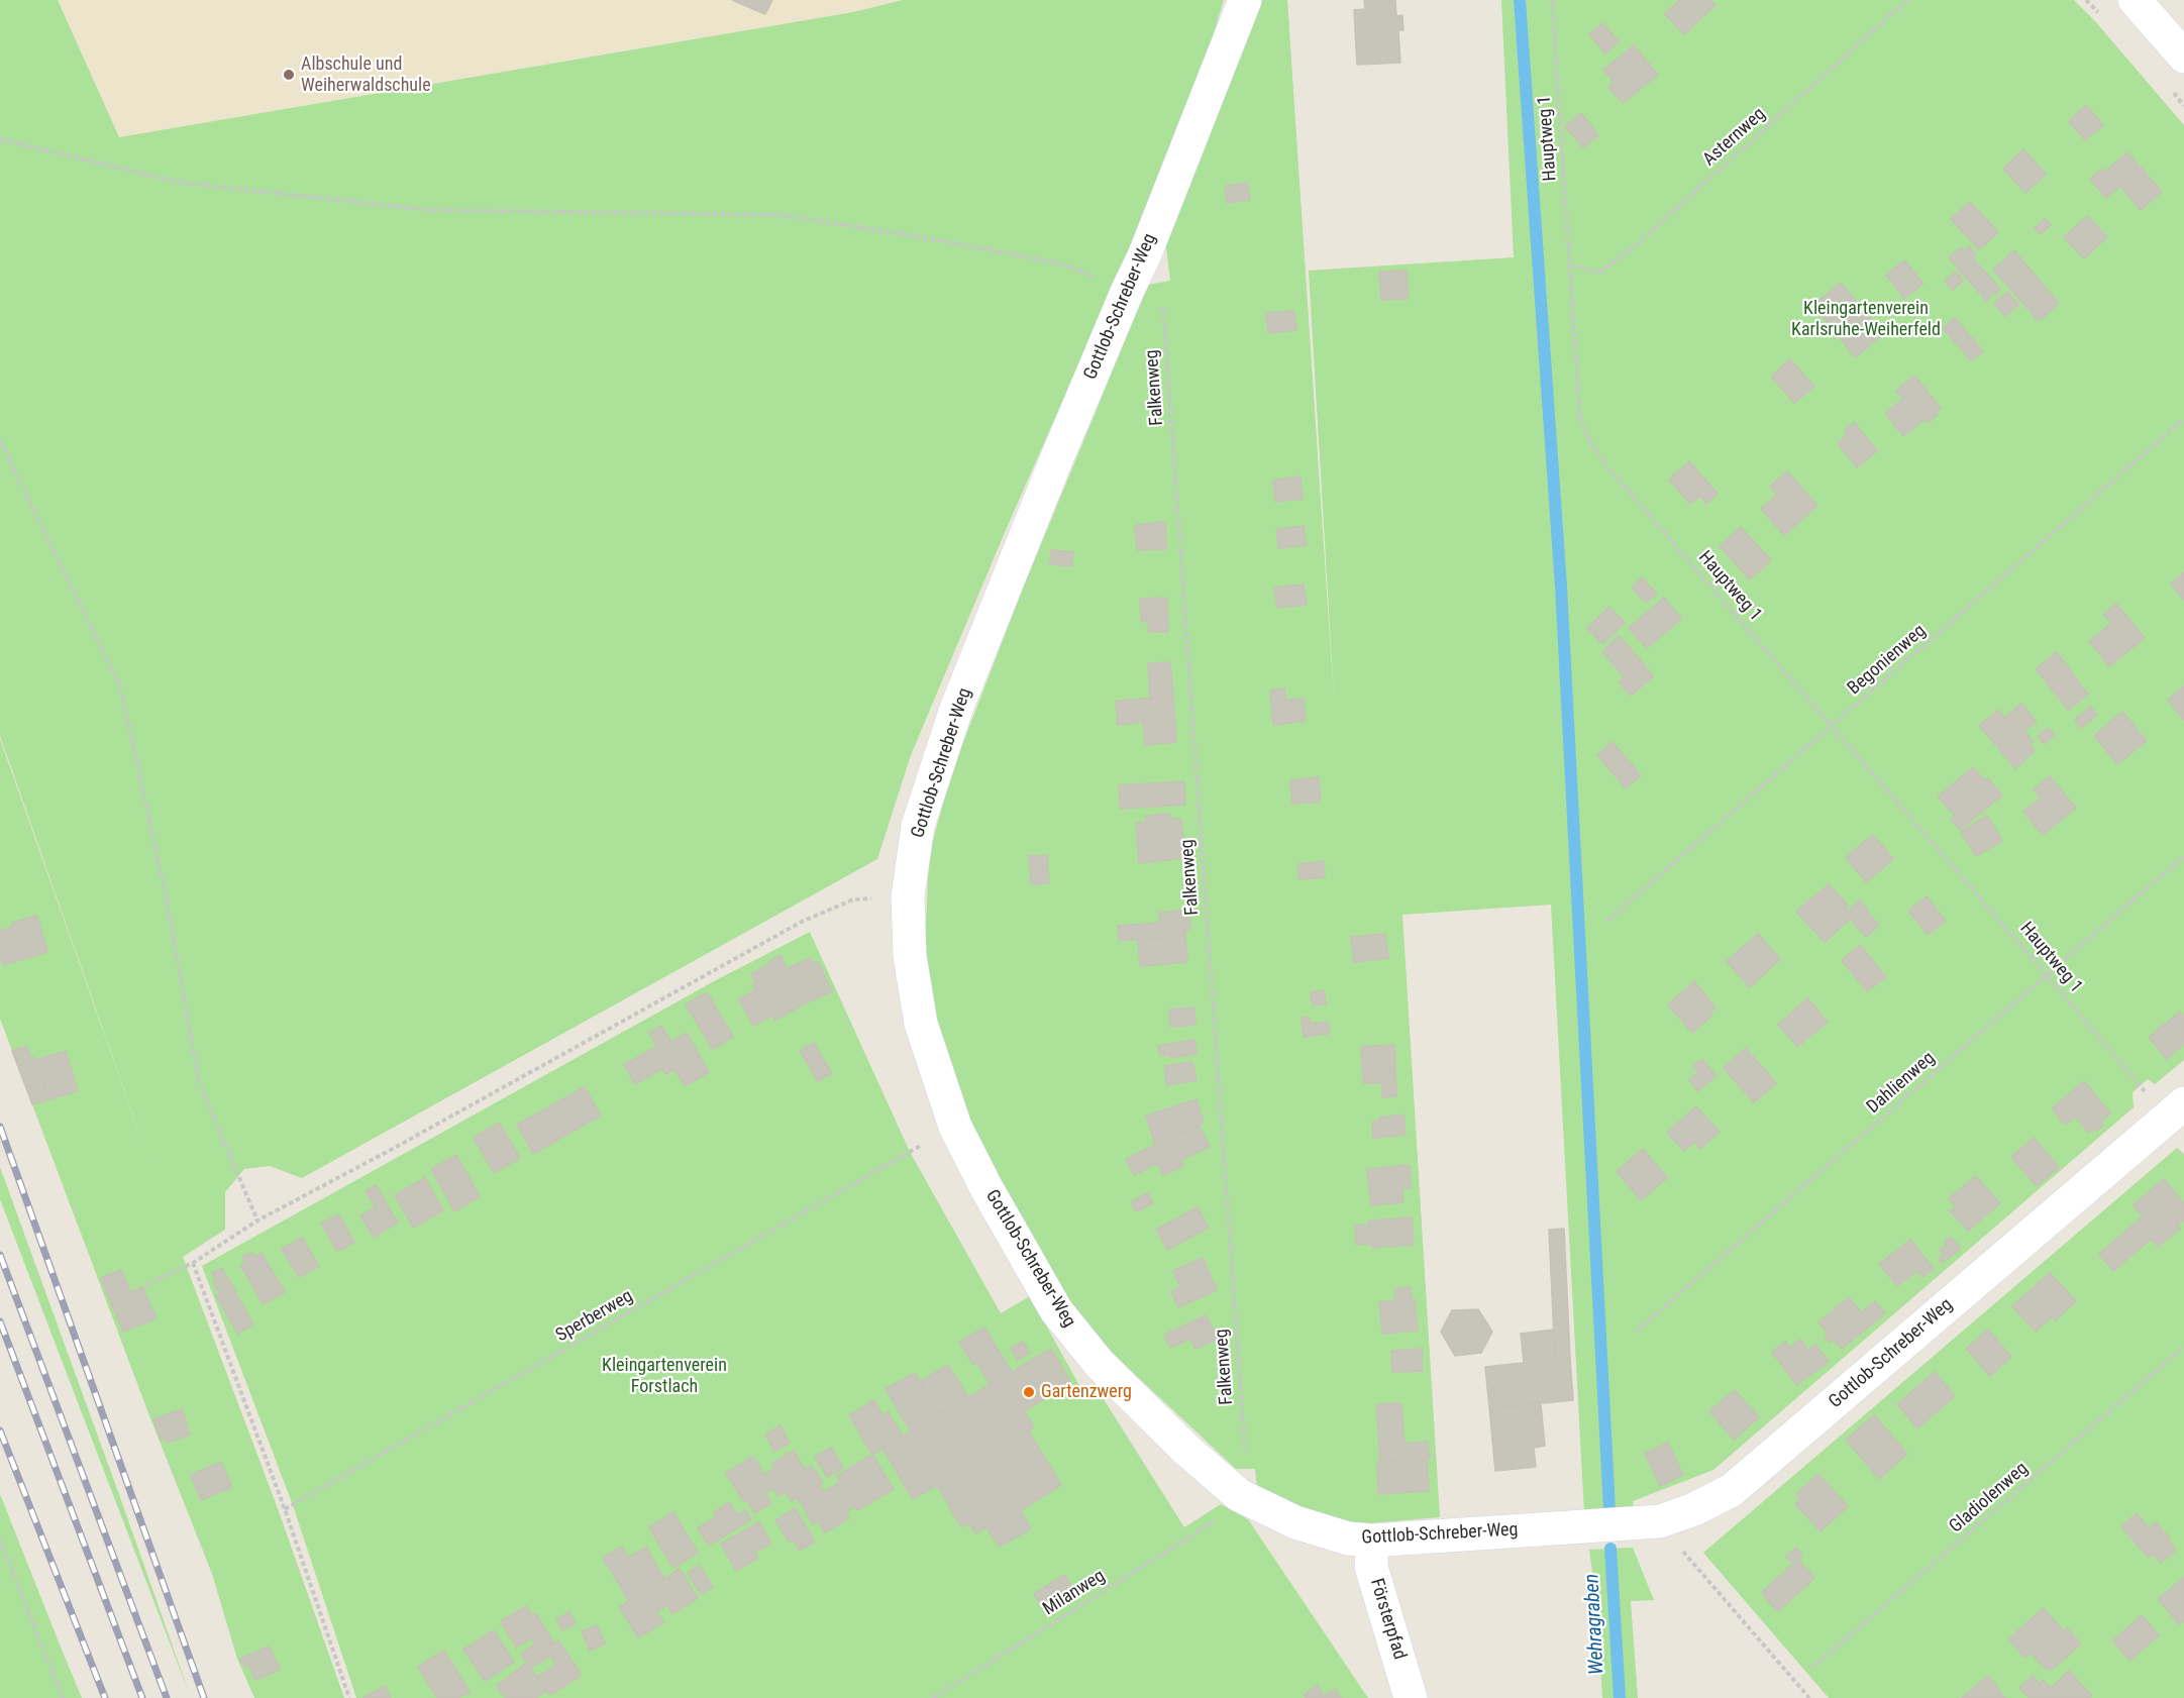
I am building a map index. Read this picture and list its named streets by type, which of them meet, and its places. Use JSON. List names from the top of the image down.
{
  "streets": {
    "street": ["Gottlob-Schreber-Weg", "Försterpfad"],
    "path": [
      "Asternweg",
      "Hauptweg 1",
      "Falkenweg",
      "Begonienweg",
      "Dahlienweg",
      "Sperberweg",
      "Gladiolenweg",
      "Milanweg"
    ]
  },
  "crossings": [
    ["Asternweg", "Hauptweg 1"],
    ["Hauptweg 1", "Begonienweg"],
    ["Hauptweg 1", "Dahlienweg"],
    ["Gottlob-Schreber-Weg", "Försterpfad"]
  ],
  "water": ["Wehragraben"],
  "parks": ["Kleingartenverein Karlsruhe-Weiherfeld", "Kleingartenverein Forstlach"],
  "places": ["Albschule und Weiherwaldschule", "Gartenzwerg"]
}
